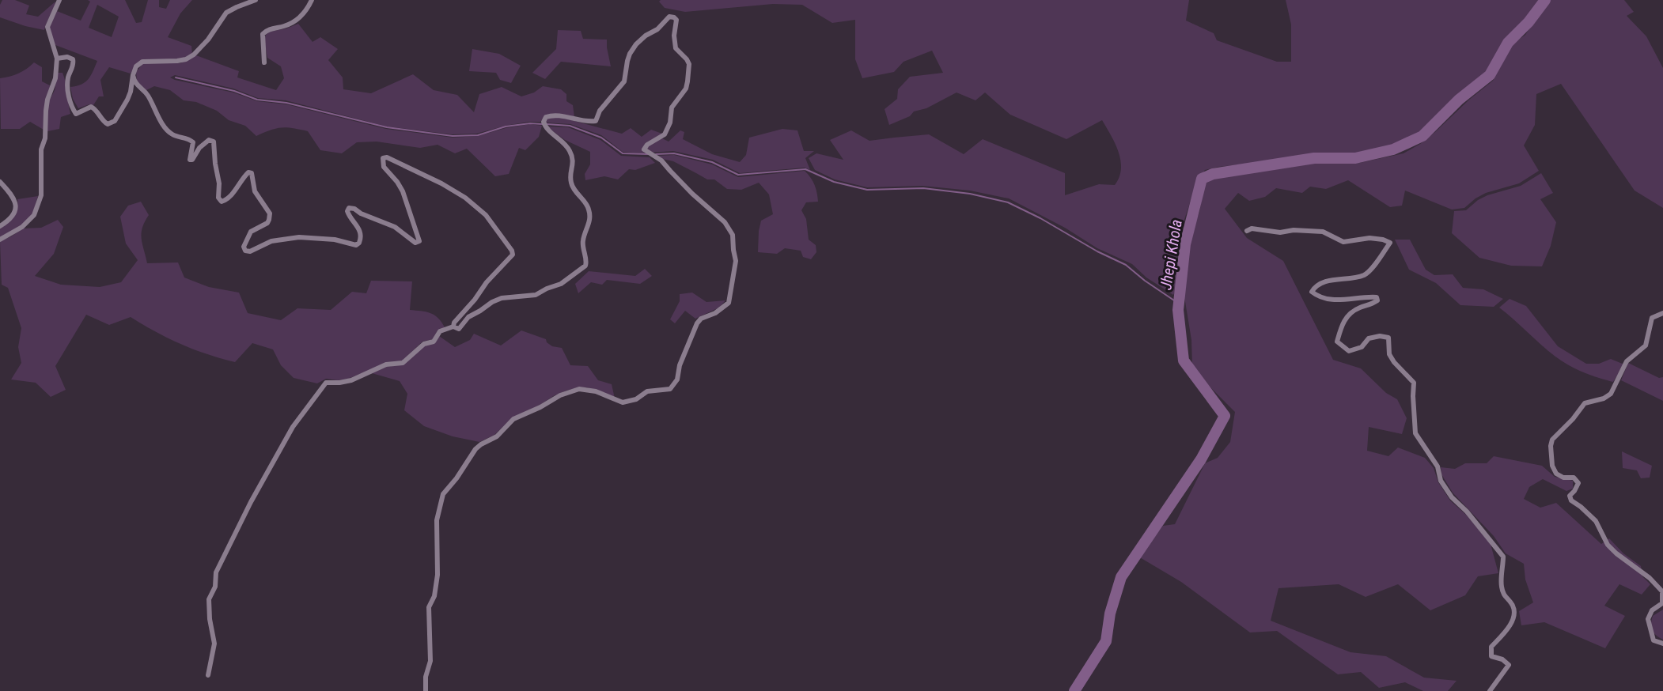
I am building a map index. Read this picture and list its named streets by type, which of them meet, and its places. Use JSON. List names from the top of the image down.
{
  "water": ["Jhepi Khola"]
}
